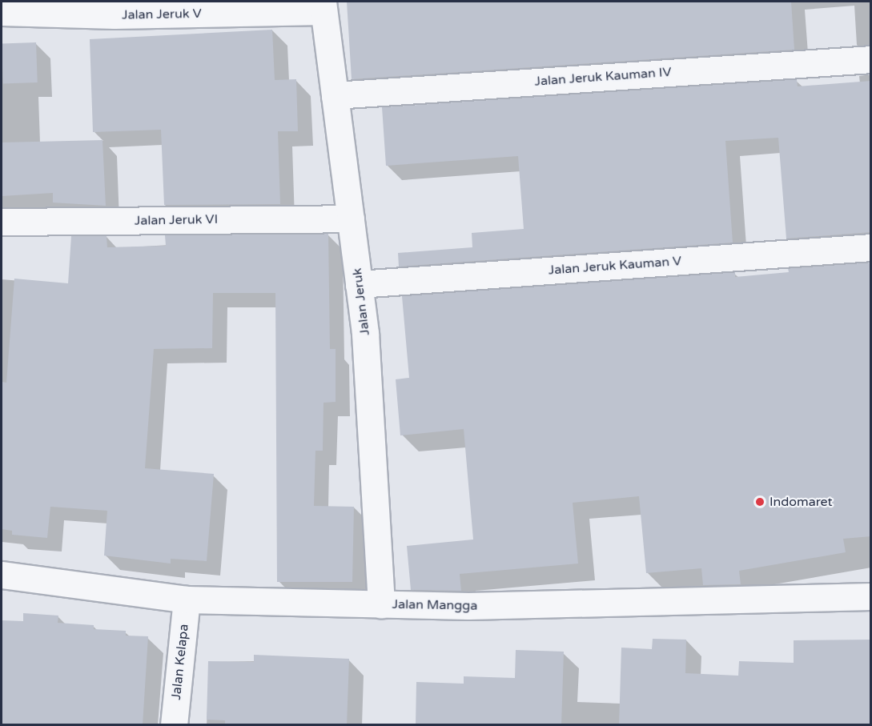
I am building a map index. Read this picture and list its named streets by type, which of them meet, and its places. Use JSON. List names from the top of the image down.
{
  "streets": {
    "street": [
      "Jalan Jeruk V",
      "Jalan Jeruk Kauman IV",
      "Jalan Jeruk VI",
      "Jalan Jeruk Kauman V",
      "Jalan Jeruk",
      "Jalan Mangga",
      "Jalan Kelapa"
    ]
  },
  "crossings": [
    ["Jalan Jeruk V", "Jalan Jeruk"],
    ["Jalan Jeruk Kauman IV", "Jalan Jeruk"],
    ["Jalan Jeruk VI", "Jalan Jeruk"],
    ["Jalan Jeruk Kauman V", "Jalan Jeruk"],
    ["Jalan Jeruk", "Jalan Mangga"],
    ["Jalan Mangga", "Jalan Kelapa"]
  ],
  "places": ["Indomaret"]
}
